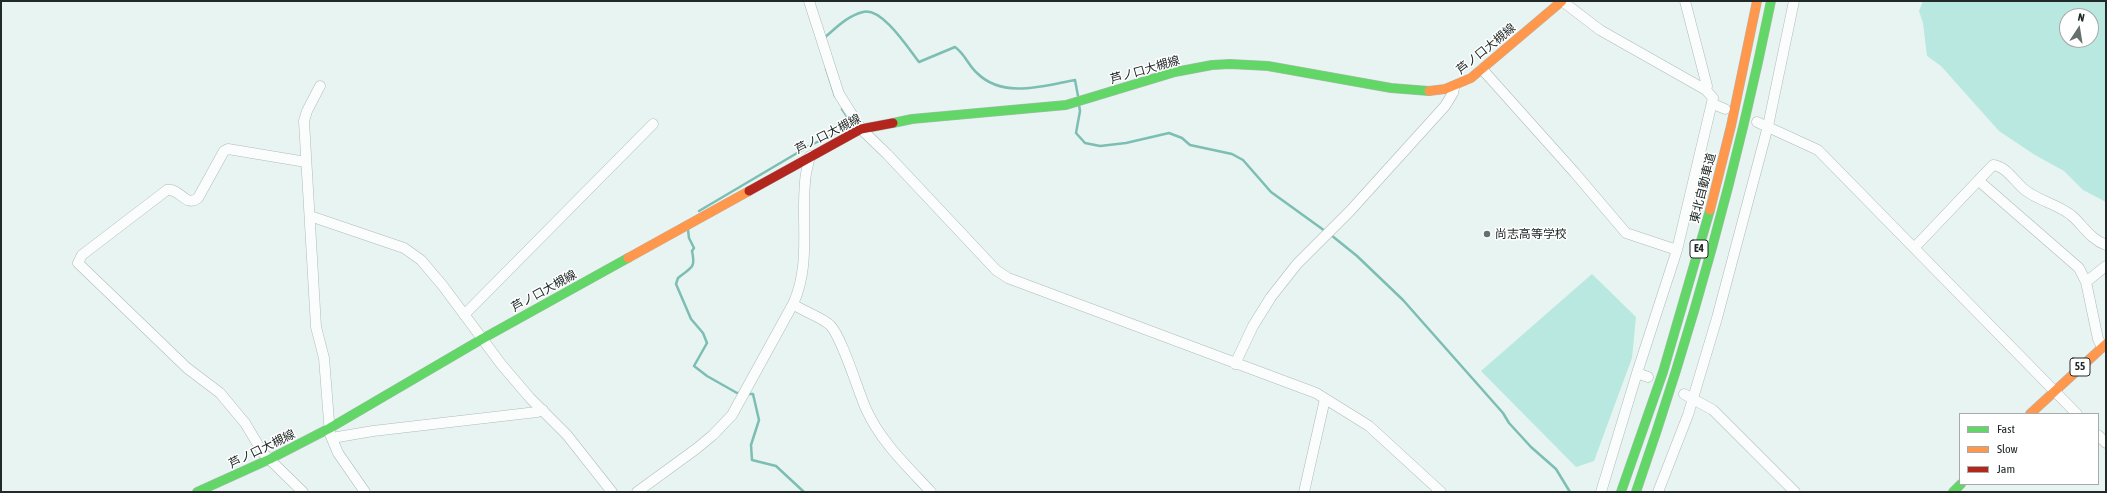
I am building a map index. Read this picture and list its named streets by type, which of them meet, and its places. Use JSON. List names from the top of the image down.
{
  "streets": {
    "main road": [
      "芦ノ口大槻線",
      "東北自動車道",
      "E4",
      "55"
    ]
  },
  "places": ["尚志高等学校"],
  "legend": ["Fast", "Slow", "Jam"],
  "north": "top"
}
